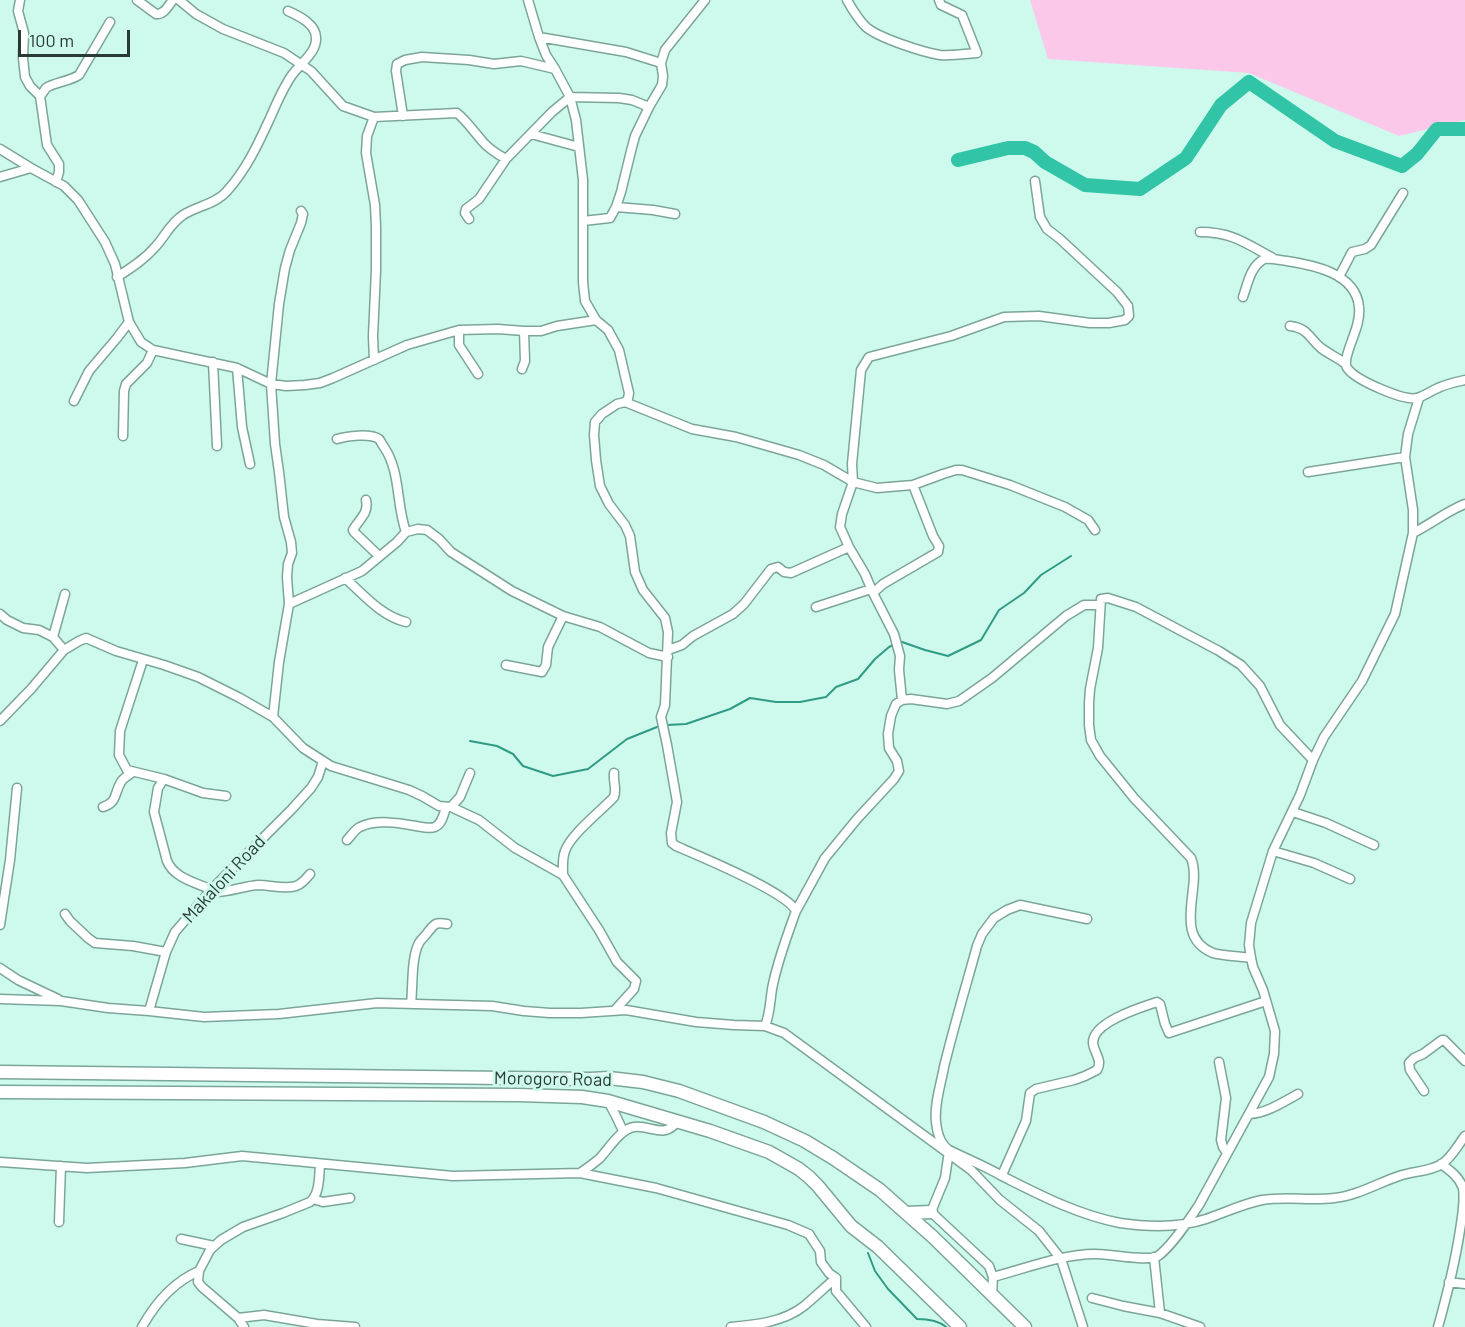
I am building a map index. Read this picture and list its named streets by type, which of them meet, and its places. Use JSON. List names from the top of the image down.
{
  "streets": {
    "highway": ["Morogoro Road"],
    "street": ["Makaloni Road"]
  },
  "scale_bar": "100 m"
}
